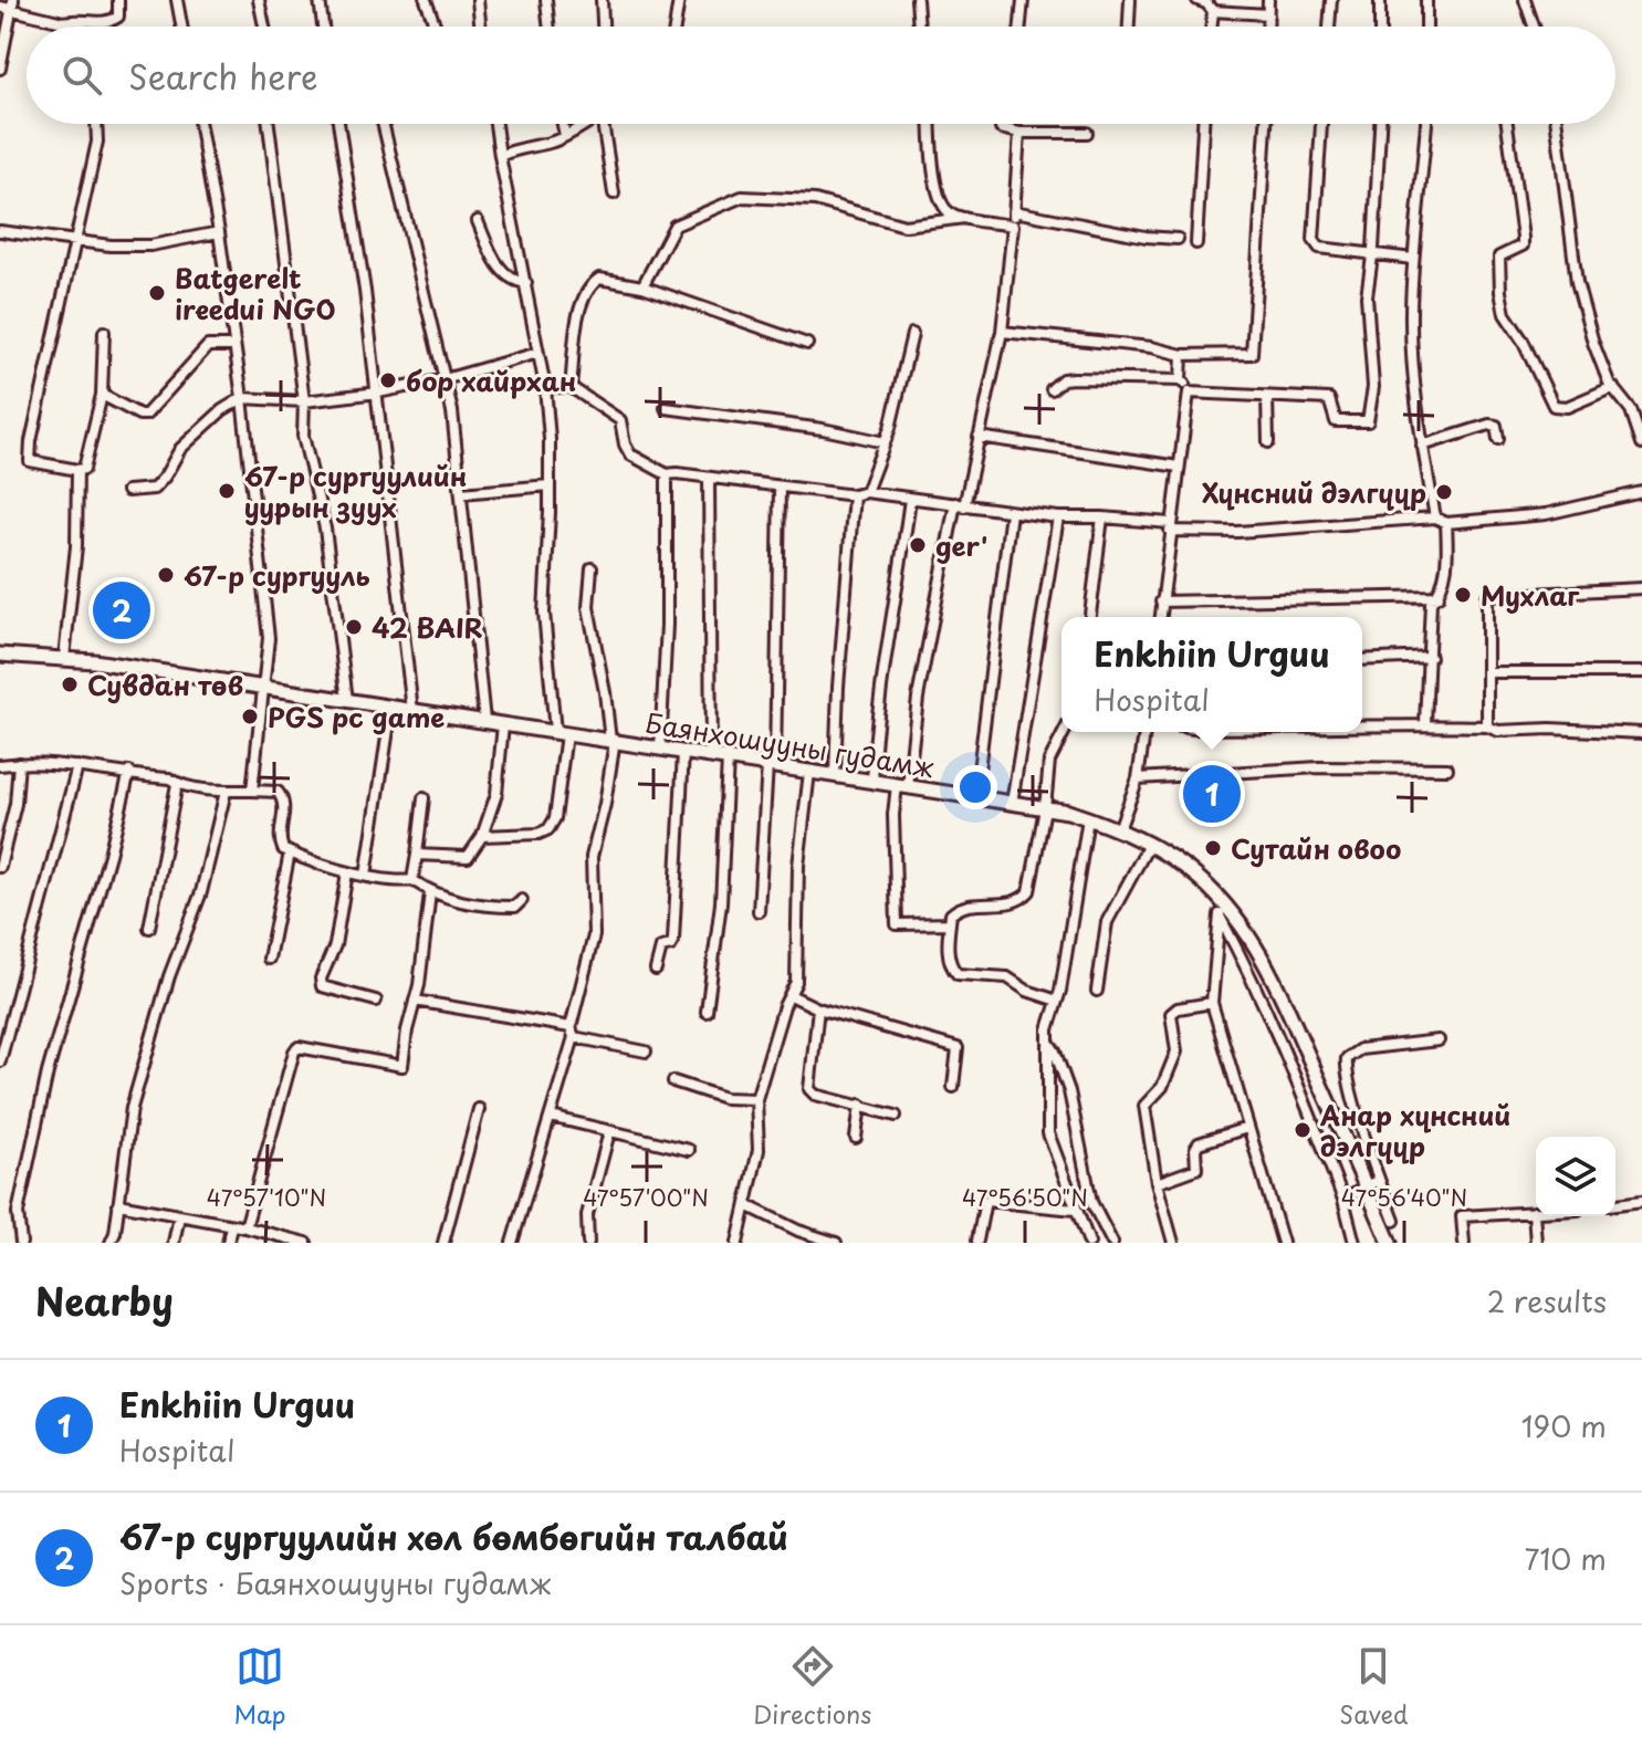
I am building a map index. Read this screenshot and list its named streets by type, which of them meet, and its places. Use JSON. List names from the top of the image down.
{
  "streets": {
    "main road": ["Баянхошууны гудамж"]
  },
  "places": [
    "Batgerelt ireedui NGO",
    "бор хайрхан",
    "67-р сургуулийн уурын зуух",
    "Хүнсний дэлгүүр",
    "ger'",
    "67-р сургууль",
    "Мухлаг",
    "42 BAIR",
    "Сувдан төв",
    "PGS pc game",
    "Сутайн овоо",
    "Анар хүнсний дэлгүүр"
  ],
  "page": {
    "search": "Search here",
    "pins": ["2", "1"],
    "popup": ["Enkhiin Urguu", "Hospital"],
    "heading": ["Nearby", "2 results"],
    "list": [
      {
        "mark": "1",
        "name": "Enkhiin Urguu",
        "note": "Hospital",
        "value": "190 m"
      },
      {
        "mark": "2",
        "name": "67-р сургуулийн хөл бөмбөгийн талбай",
        "note": "Sports · Баянхошууны гудамж",
        "value": "710 m"
      }
    ],
    "nav": ["Map", "Directions", "Saved"]
  },
  "coordinates": [
    "47°57'10\"N",
    "47°57'00\"N",
    "47°56'50\"N",
    "47°56'40\"N"
  ]
}
